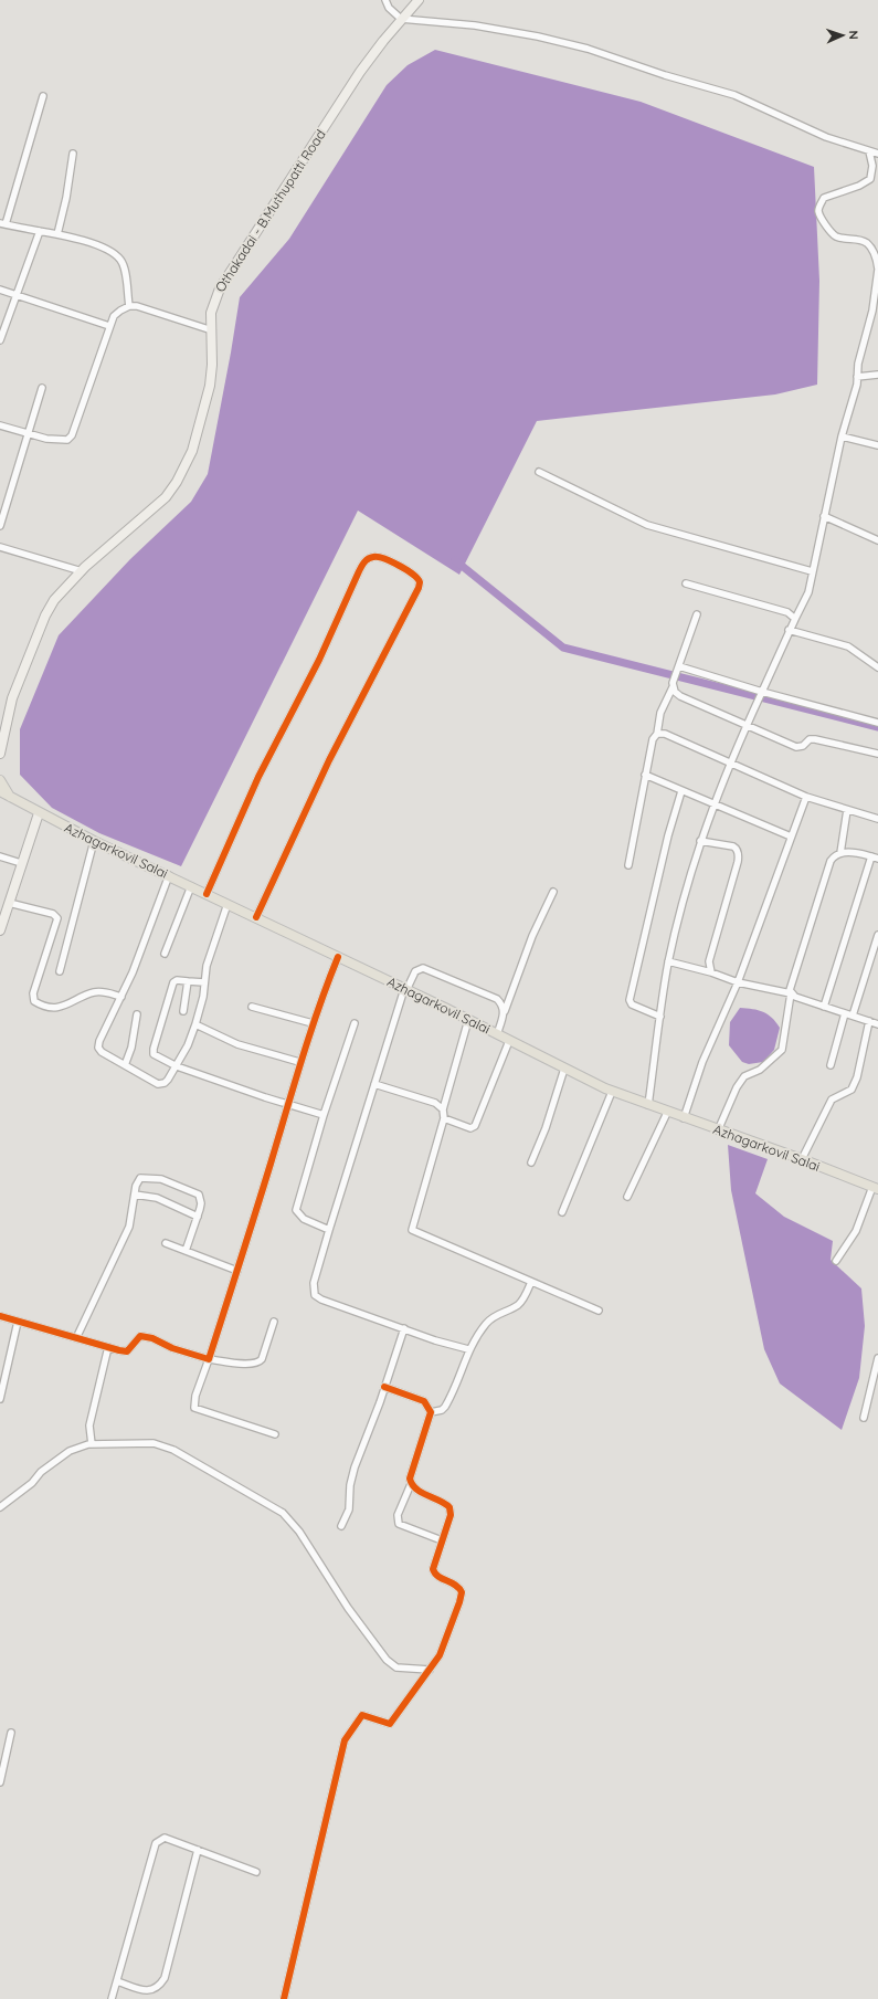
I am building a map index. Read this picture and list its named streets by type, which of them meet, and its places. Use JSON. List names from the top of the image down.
{
  "streets": {
    "main road": ["Othakadai - B.Muthupatti Road", "Azhagarkovil Salai"]
  },
  "north": "right"
}
